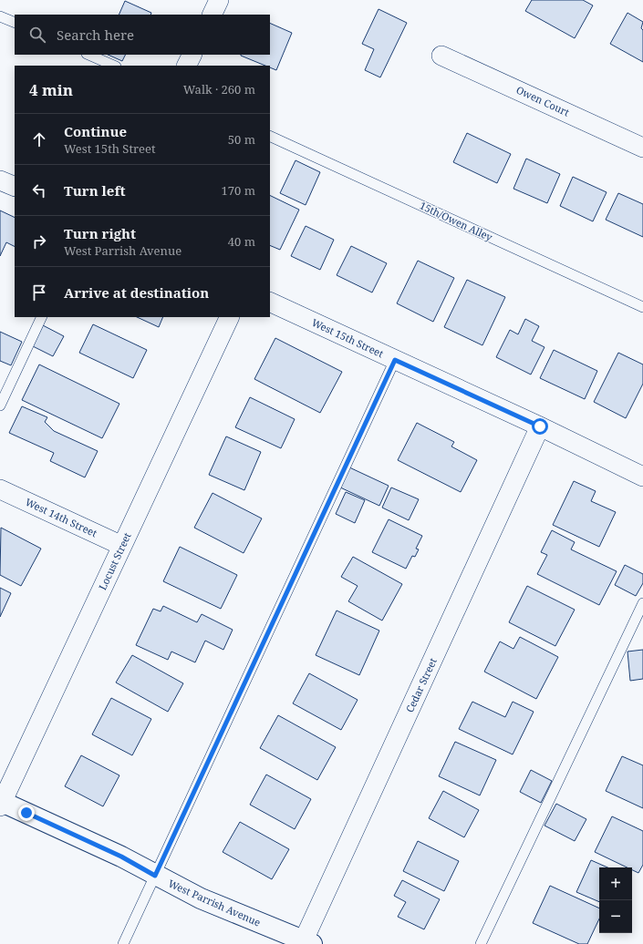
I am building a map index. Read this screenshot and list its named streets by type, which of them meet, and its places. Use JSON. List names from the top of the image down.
{
  "streets": {
    "main road": ["West Parrish Avenue"],
    "street": [
      "Owen Court",
      "West 15th Street",
      "West 14th Street",
      "Locust Street",
      "Cedar Street"
    ],
    "lane": ["15th/Owen Alley"]
  },
  "crossings": [
    ["West 15th Street", "Cedar Street"],
    ["West 14th Street", "Locust Street"],
    ["Locust Street", "West Parrish Avenue"],
    ["Cedar Street", "West Parrish Avenue"]
  ],
  "page": {
    "search": "Search here",
    "heading": ["4 min", "Walk · 260 m"],
    "list": [
      ["Continue", "West 15th Street", "50 m"],
      ["Turn left", "170 m"],
      ["Turn right", "West Parrish Avenue", "40 m"],
      "Arrive at destination"
    ],
    "map_buttons": ["+", "−"]
  }
}
